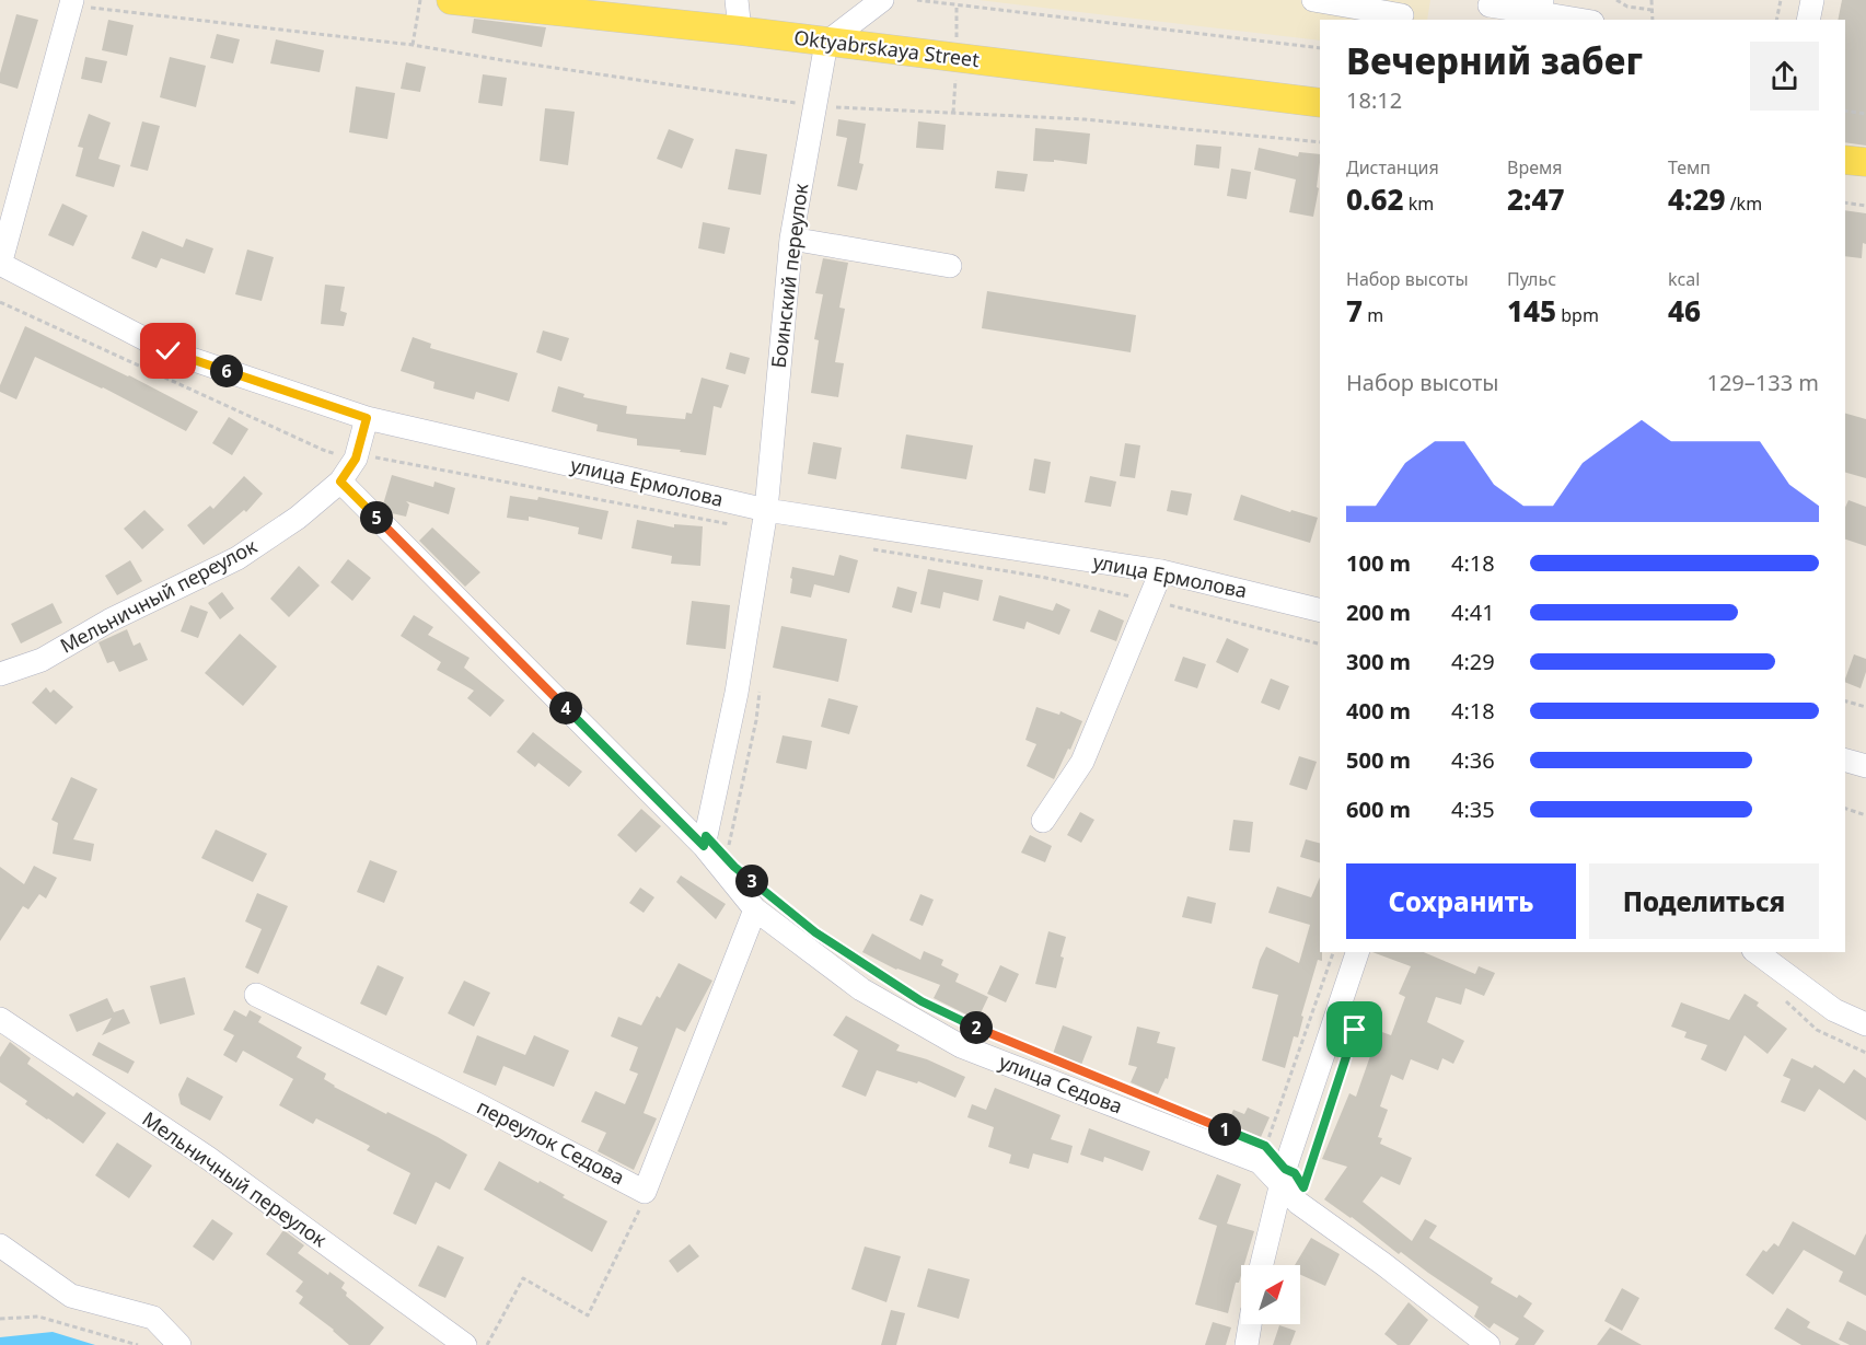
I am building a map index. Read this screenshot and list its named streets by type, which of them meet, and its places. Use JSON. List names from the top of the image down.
{
  "streets": {
    "main road": ["Oktyabrskaya Street"],
    "street": [
      "Боинский переулок",
      "улица Ермолова",
      "Мельничный переулок",
      "улица Седова",
      "переулок Седова"
    ]
  },
  "crossings": [
    ["Oktyabrskaya Street", "Боинский переулок"],
    ["Боинский переулок", "улица Ермолова"],
    ["Боинский переулок", "улица Седова"],
    ["Мельничный переулок", "улица Седова"],
    ["улица Седова", "переулок Седова"]
  ],
  "north": "top right",
  "page": {
    "heading": ["Вечерний забег", "18:12"],
    "stats": [
      ["Дистанция", "0.62 km"],
      ["Время", "2:47"],
      ["Темп", "4:29 /km"],
      ["Набор высоты", "7 m"],
      ["Пульс", "145 bpm"],
      ["kcal", "46"]
    ],
    "pins": [
      "6",
      "5",
      "4",
      "3",
      "2",
      "1"
    ],
    "chart": ["Набор высоты", "129–133 m"],
    "list": [
      {
        "name": "100 m",
        "note": "4:18"
      },
      {
        "name": "200 m",
        "note": "4:41"
      },
      {
        "name": "300 m",
        "note": "4:29"
      },
      {
        "name": "400 m",
        "note": "4:18"
      },
      {
        "name": "500 m",
        "note": "4:36"
      },
      {
        "name": "600 m",
        "note": "4:35"
      }
    ],
    "buttons": ["Сохранить", "Поделиться"]
  }
}
